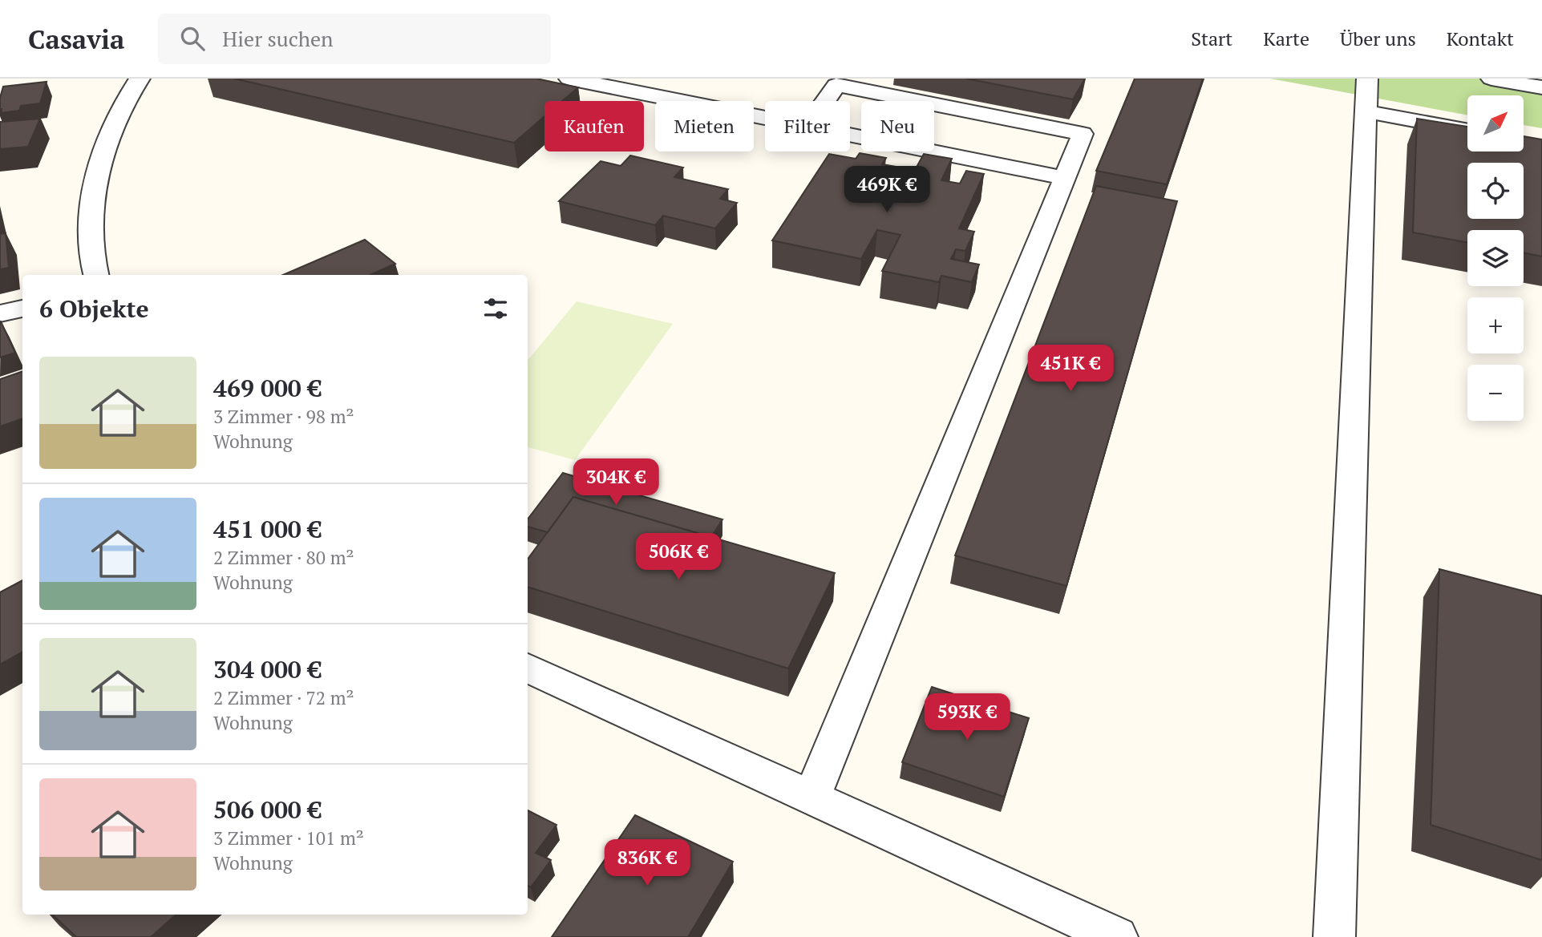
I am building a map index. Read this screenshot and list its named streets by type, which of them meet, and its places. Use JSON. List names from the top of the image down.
{
  "north": "top right",
  "page": {
    "header": "Casavia",
    "search": "Hier suchen",
    "nav": [
      "Start",
      "Karte",
      "Über uns",
      "Kontakt"
    ],
    "map_buttons": ["+", "−"],
    "chip": [
      "Kaufen",
      "Mieten",
      "Filter",
      "Neu"
    ],
    "price": [
      "469K €",
      "451K €",
      "304K €",
      "506K €",
      "593K €",
      "836K €"
    ],
    "heading": "6 Objekte",
    "list": [
      {
        "name": "469 000 €",
        "note": "3 Zimmer · 98 m² · Wohnung"
      },
      {
        "name": "451 000 €",
        "note": "2 Zimmer · 80 m² · Wohnung"
      },
      {
        "name": "304 000 €",
        "note": "2 Zimmer · 72 m² · Wohnung"
      },
      {
        "name": "506 000 €",
        "note": "3 Zimmer · 101 m² · Wohnung"
      }
    ]
  }
}
